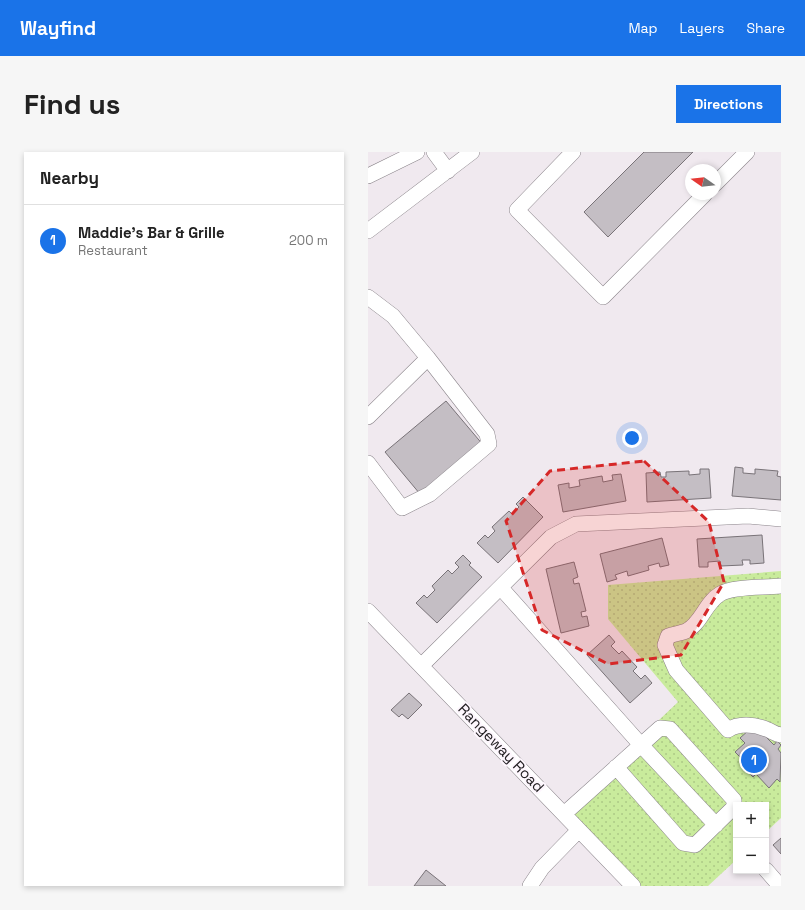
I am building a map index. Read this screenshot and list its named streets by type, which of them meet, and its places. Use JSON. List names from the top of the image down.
{
  "streets": {
    "street": ["Rangeway Road"]
  },
  "north": "left",
  "page": {
    "header": "Wayfind",
    "nav": ["Map", "Layers", "Share"],
    "buttons": "Directions",
    "title": "Find us",
    "heading": "Nearby",
    "list": [
      {
        "mark": "1",
        "name": "Maddie's Bar & Grille",
        "note": "Restaurant",
        "value": "200 m"
      }
    ],
    "pins": "1",
    "map_buttons": ["+", "−"]
  }
}
